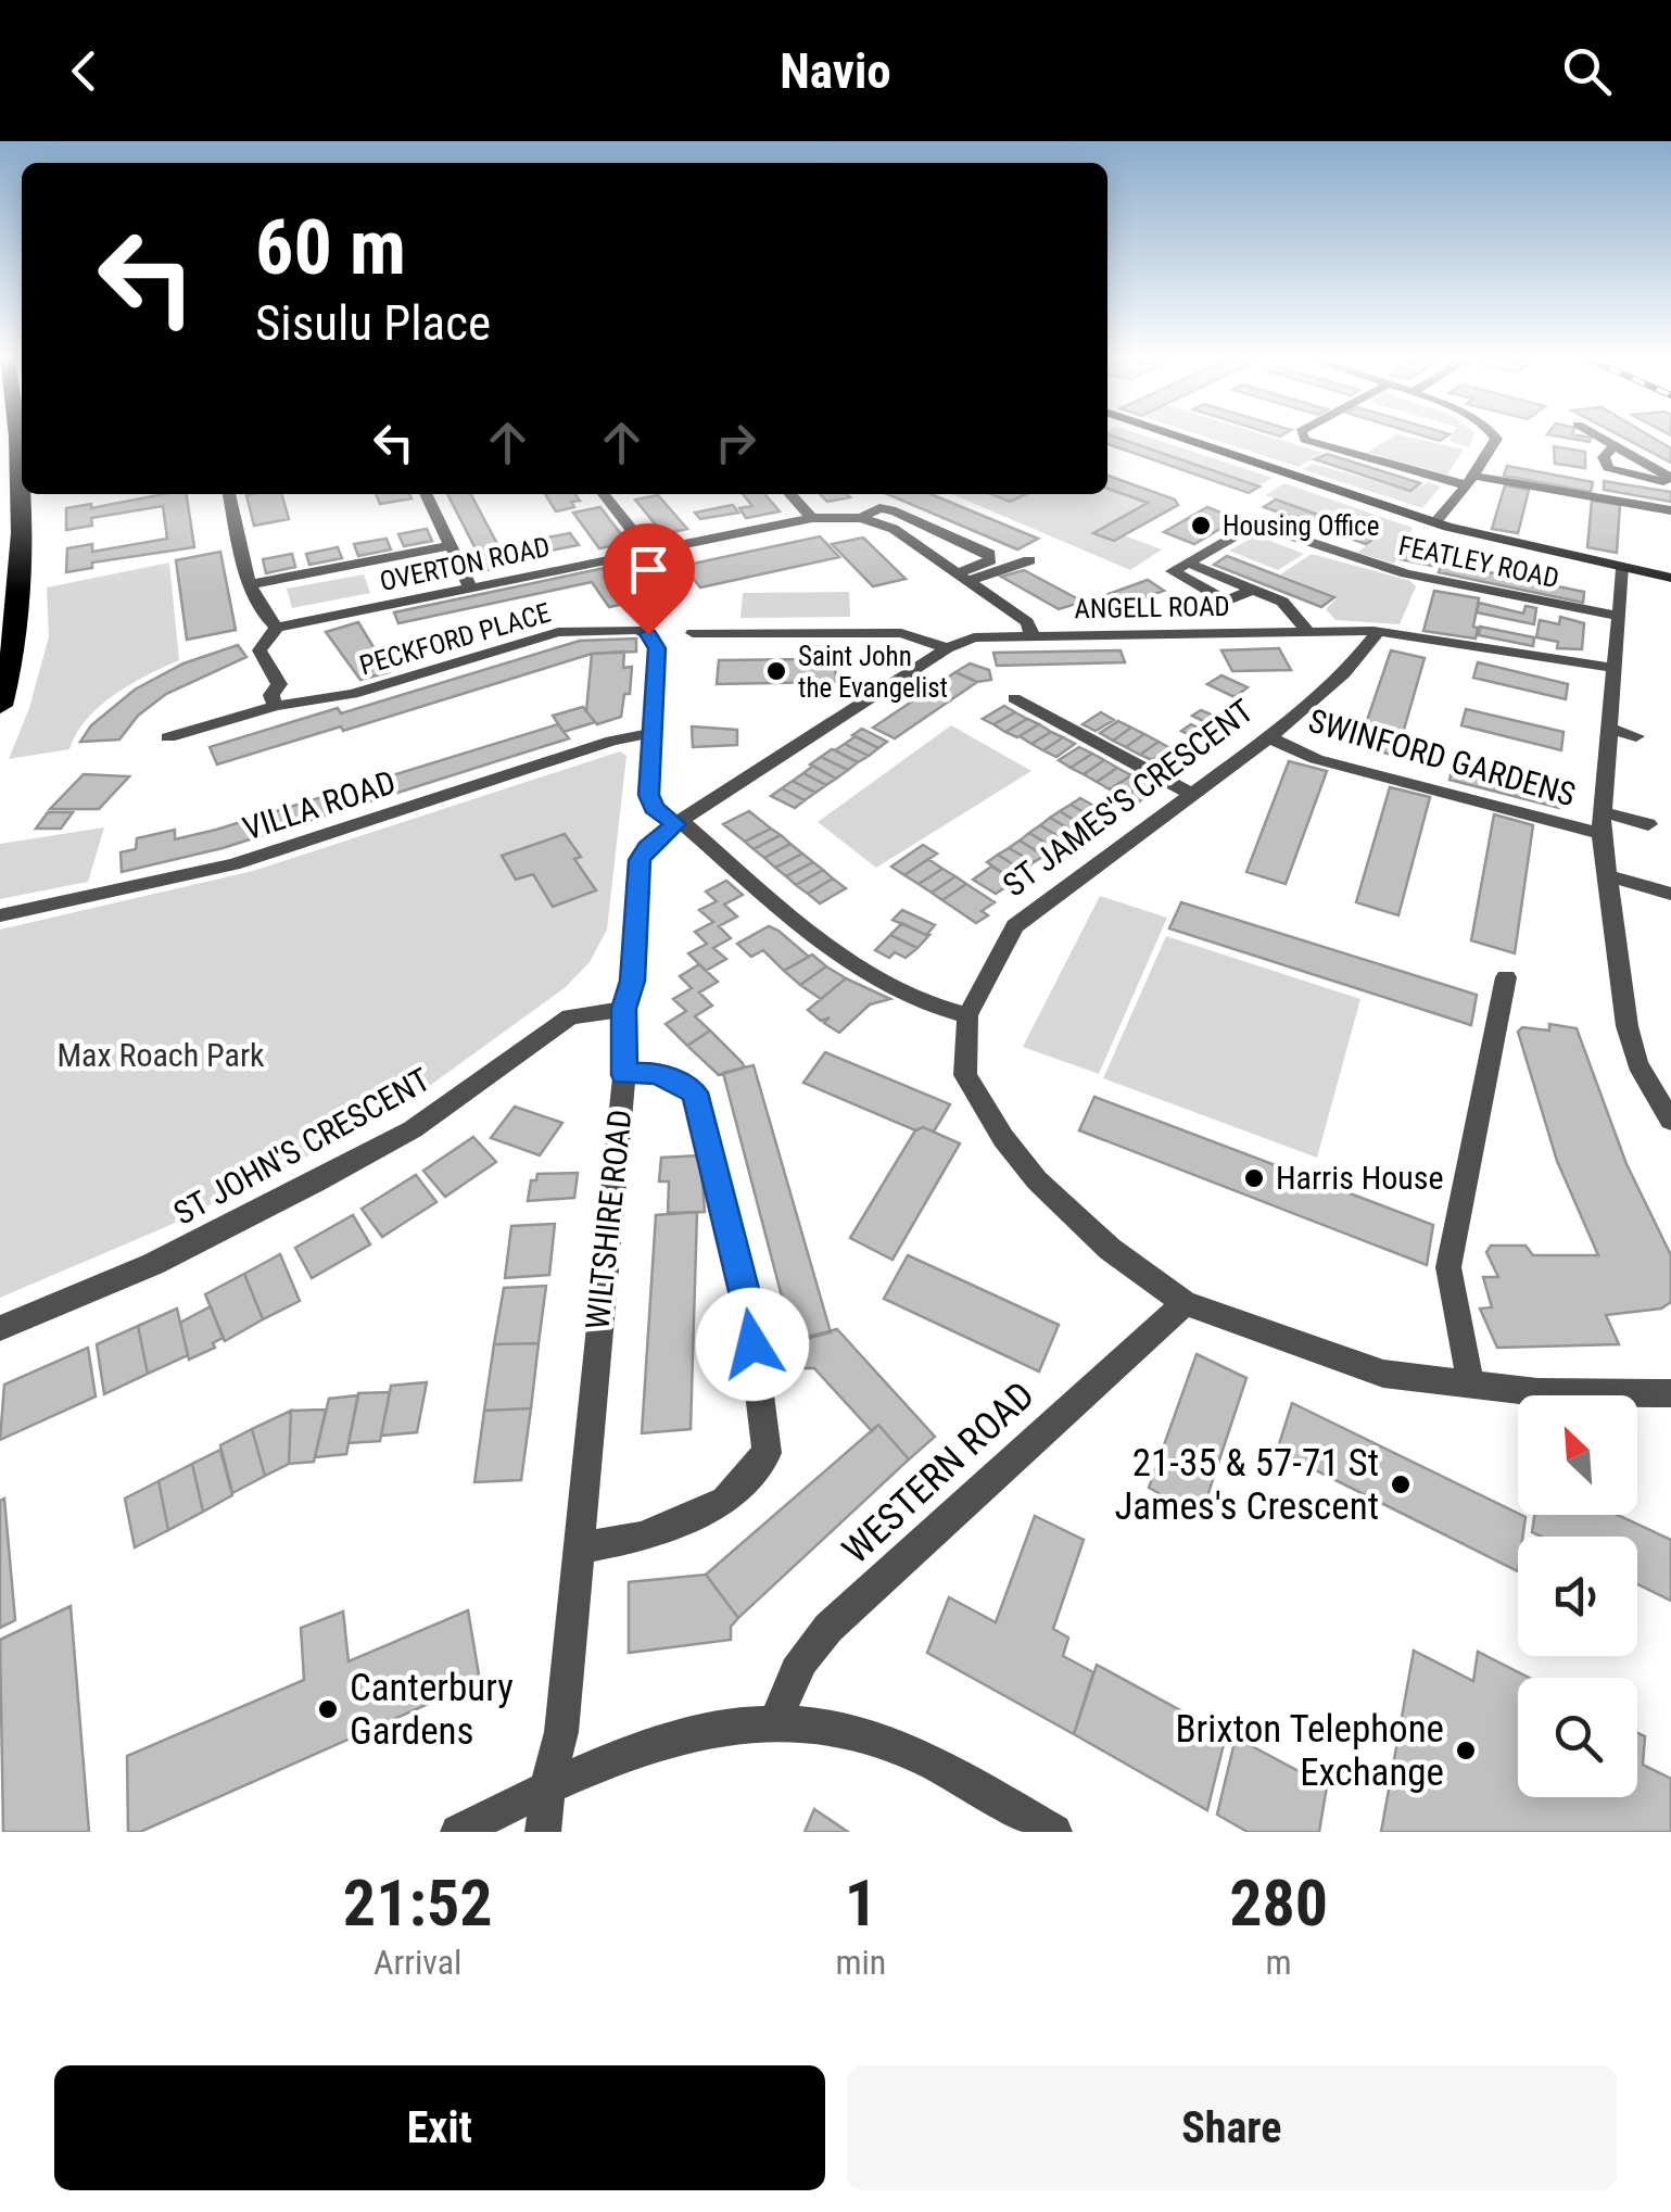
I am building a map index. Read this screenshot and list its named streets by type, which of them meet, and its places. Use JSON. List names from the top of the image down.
{
  "streets": {
    "street": [
      "FEATLEY ROAD",
      "OVERTON ROAD",
      "ANGELL ROAD",
      "PECKFORD PLACE",
      "SWINFORD GARDENS",
      "ST JAMES'S CRESCENT",
      "VILLA ROAD",
      "ST JOHN'S CRESCENT",
      "WILTSHIRE ROAD",
      "WESTERN ROAD"
    ]
  },
  "crossings": [
    ["FEATLEY ROAD", "ANGELL ROAD"],
    ["OVERTON ROAD", "ANGELL ROAD"],
    ["ANGELL ROAD", "ST JAMES'S CRESCENT"],
    ["ANGELL ROAD", "WILTSHIRE ROAD"],
    ["PECKFORD PLACE", "VILLA ROAD"],
    ["SWINFORD GARDENS", "ST JAMES'S CRESCENT"],
    ["ST JAMES'S CRESCENT", "WESTERN ROAD"],
    ["ST JOHN'S CRESCENT", "WILTSHIRE ROAD"]
  ],
  "parks": ["Max Roach Park"],
  "places": [
    "Housing Office",
    "Saint John the Evangelist",
    "Harris House",
    "21-35 & 57-71 St James's Crescent",
    "Canterbury Gardens",
    "Brixton Telephone Exchange"
  ],
  "north": "top left",
  "page": {
    "header": "Navio",
    "turn": ["60 m", "Sisulu Place"],
    "eta": [
      "21:52",
      "Arrival",
      "1",
      "min",
      "280",
      "m"
    ],
    "buttons": ["Exit", "Share"]
  }
}
